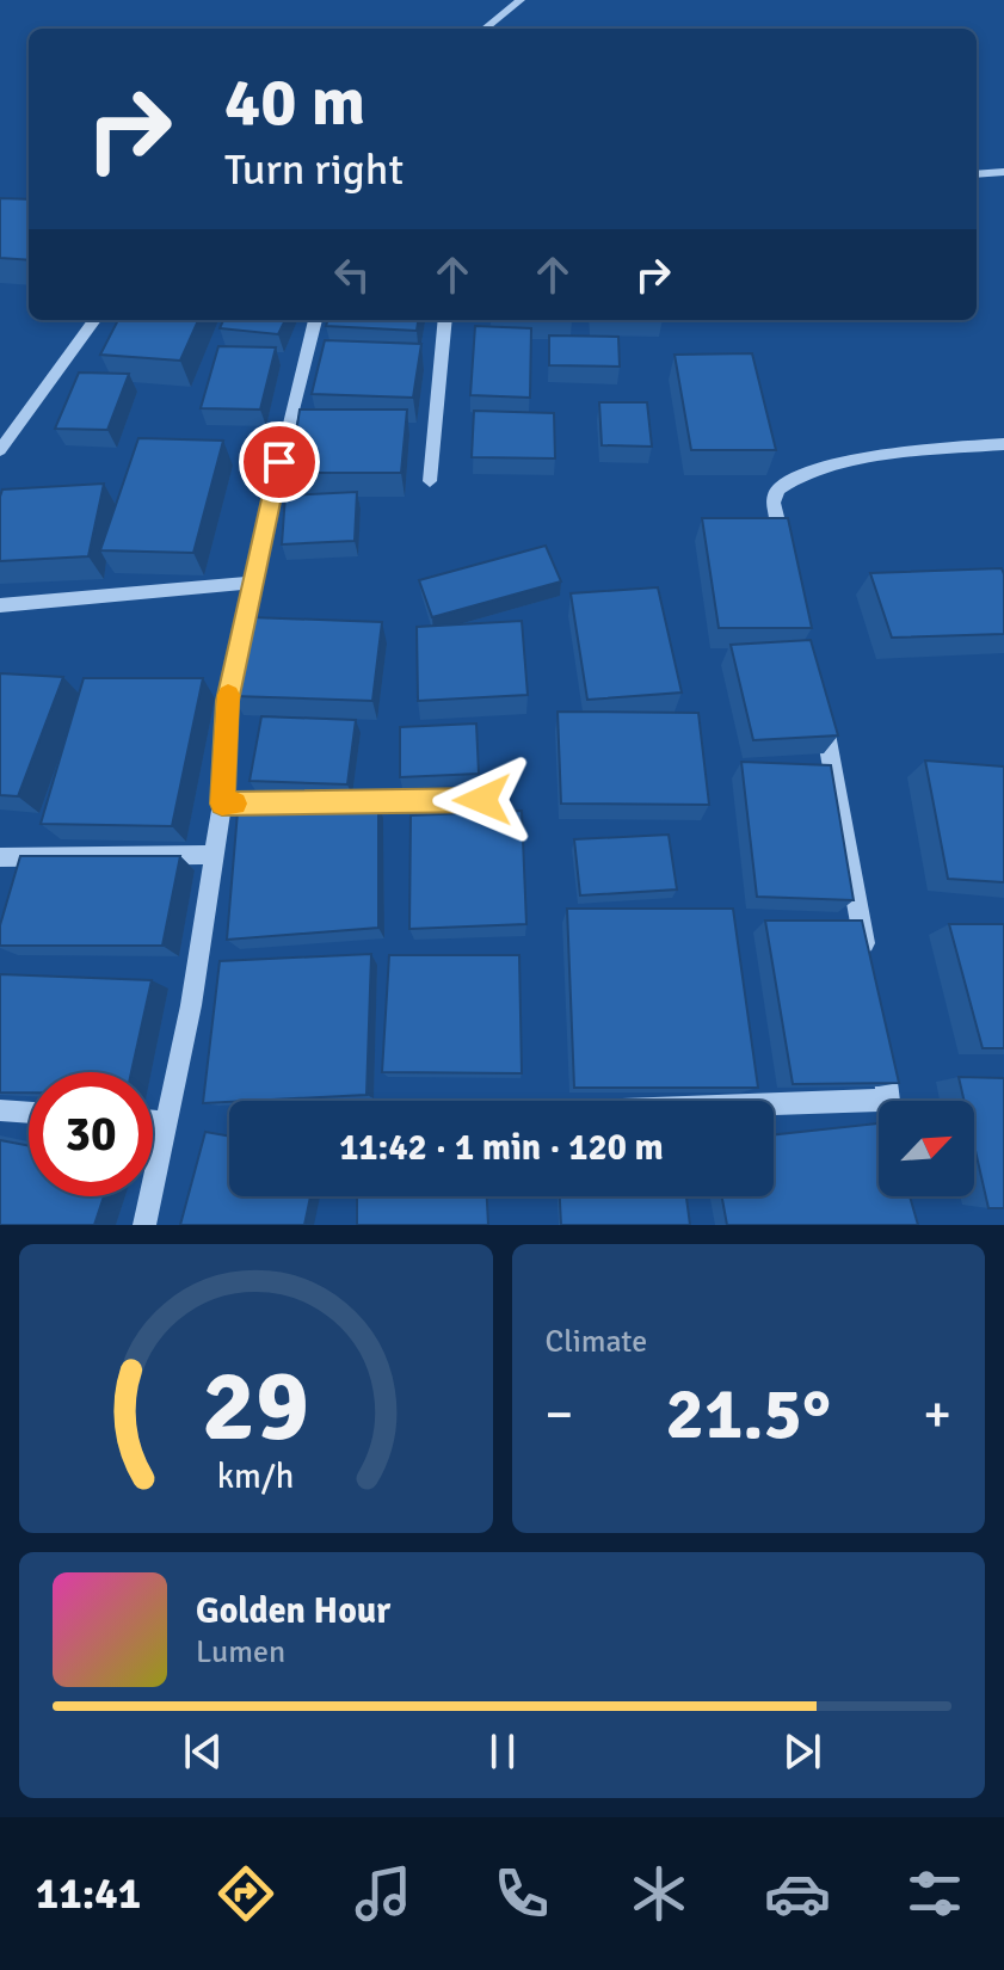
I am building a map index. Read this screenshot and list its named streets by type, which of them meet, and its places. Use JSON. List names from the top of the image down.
{
  "north": "top right",
  "page": {
    "turn": ["40 m", "Turn right"],
    "limit": "30",
    "trip": "11:42 · 1 min · 120 m",
    "tile": "Climate",
    "heat": ["−", "21.5°", "+"],
    "song": ["Golden Hour", "Lumen"],
    "tabs": "11:41",
    "gauge": ["29", "km/h"]
  }
}
